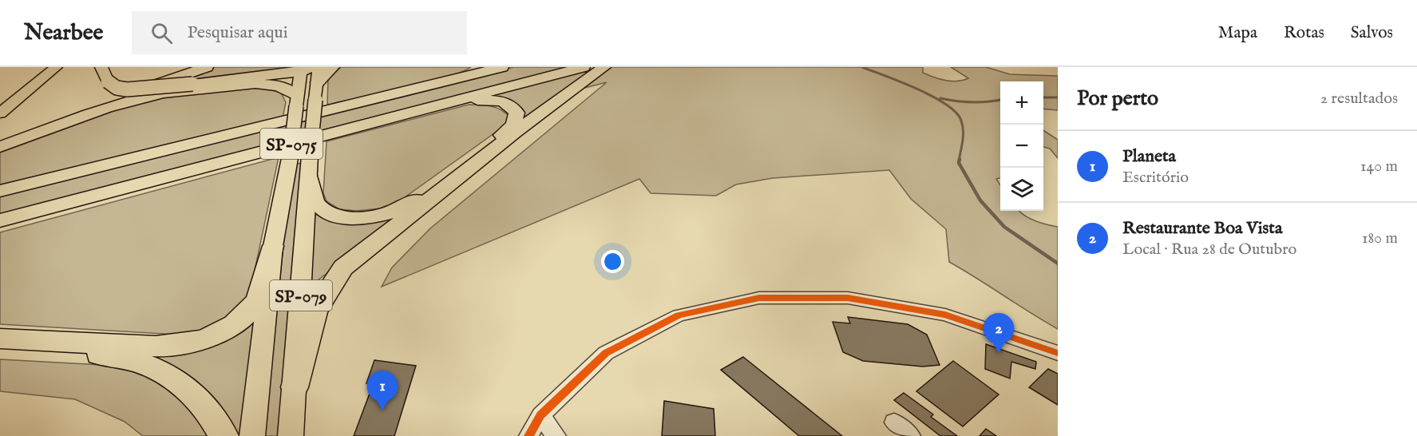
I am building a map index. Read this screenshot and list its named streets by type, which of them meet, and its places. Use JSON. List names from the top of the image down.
{
  "streets": {
    "highway": ["SP-075"],
    "main road": ["SP-079"]
  },
  "page": {
    "header": "Nearbee",
    "search": "Pesquisar aqui",
    "nav": ["Mapa", "Rotas", "Salvos"],
    "heading": ["Por perto", "2 resultados"],
    "map_buttons": ["+", "−"],
    "list": [
      {
        "mark": "1",
        "name": "Planeta",
        "note": "Escritório",
        "value": "140 m"
      },
      {
        "mark": "2",
        "name": "Restaurante Boa Vista",
        "note": "Local · Rua 28 de Outubro",
        "value": "180 m"
      }
    ],
    "pins": ["2", "1"]
  }
}
